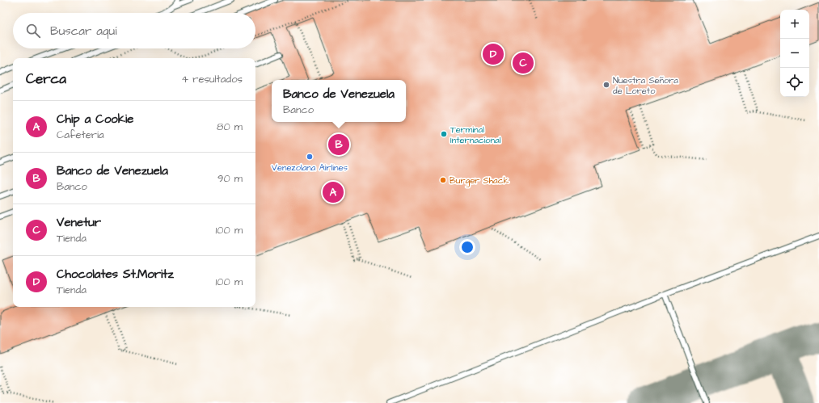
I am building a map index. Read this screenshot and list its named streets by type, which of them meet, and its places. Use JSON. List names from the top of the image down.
{
  "places": [
    "Nuestra Señora de Loreto",
    "Terminal Internacional",
    "Venezolana Airlines",
    "Burger Shack"
  ],
  "page": {
    "map_buttons": ["+", "−"],
    "search": "Buscar aquí",
    "pins": [
      "D",
      "C",
      "B",
      "A"
    ],
    "heading": ["Cerca", "4 resultados"],
    "popup": ["Banco de Venezuela", "Banco"],
    "list": [
      {
        "mark": "A",
        "name": "Chip a Cookie",
        "note": "Cafetería",
        "value": "80 m"
      },
      {
        "mark": "B",
        "name": "Banco de Venezuela",
        "note": "Banco",
        "value": "90 m"
      },
      {
        "mark": "C",
        "name": "Venetur",
        "note": "Tienda",
        "value": "100 m"
      },
      {
        "mark": "D",
        "name": "Chocolates St.Moritz",
        "note": "Tienda",
        "value": "100 m"
      }
    ]
  }
}
